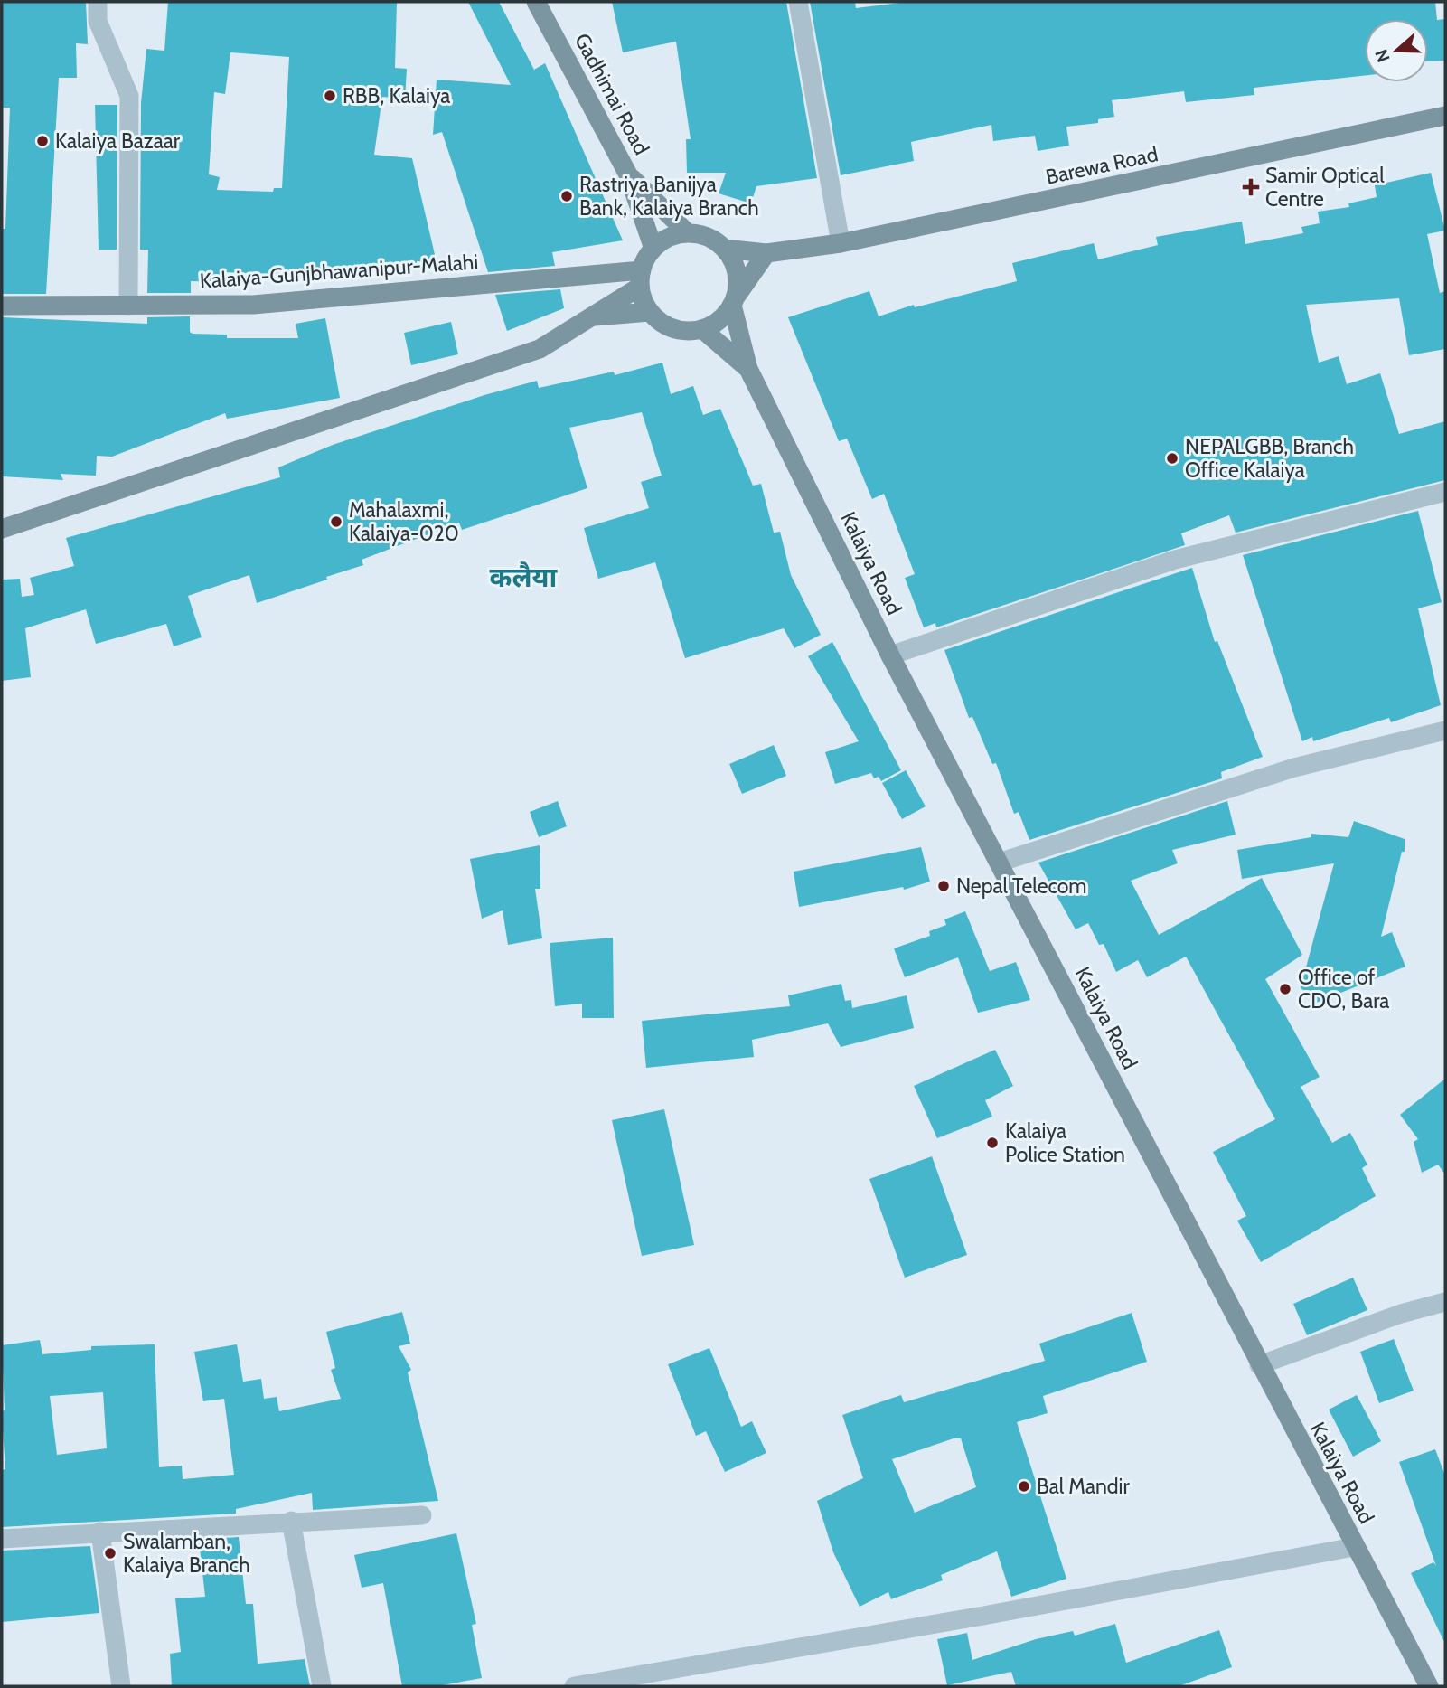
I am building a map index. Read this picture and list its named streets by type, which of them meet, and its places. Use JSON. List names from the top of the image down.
{
  "streets": {
    "main road": [
      "Gadhimai Road",
      "Barewa Road",
      "Kalaiya-Gunjbhawanipur-Malahi",
      "Kalaiya Road"
    ]
  },
  "crossings": [
    ["Barewa Road", "Kalaiya-Gunjbhawanipur-Malahi"]
  ],
  "districts": ["कलैया"],
  "places": {
    "other": [
      "RBB, Kalaiya",
      "Kalaiya Bazaar",
      "Rastriya Banijya Bank, Kalaiya Branch",
      "NEPALGBB, Branch Office Kalaiya",
      "Mahalaxmi, Kalaiya-020",
      "Nepal Telecom",
      "Office of CDO, Bara",
      "Kalaiya Police Station",
      "Bal Mandir",
      "Swalamban, Kalaiya Branch"
    ],
    "health": ["Samir Optical Centre"]
  },
  "north": "left"
}
